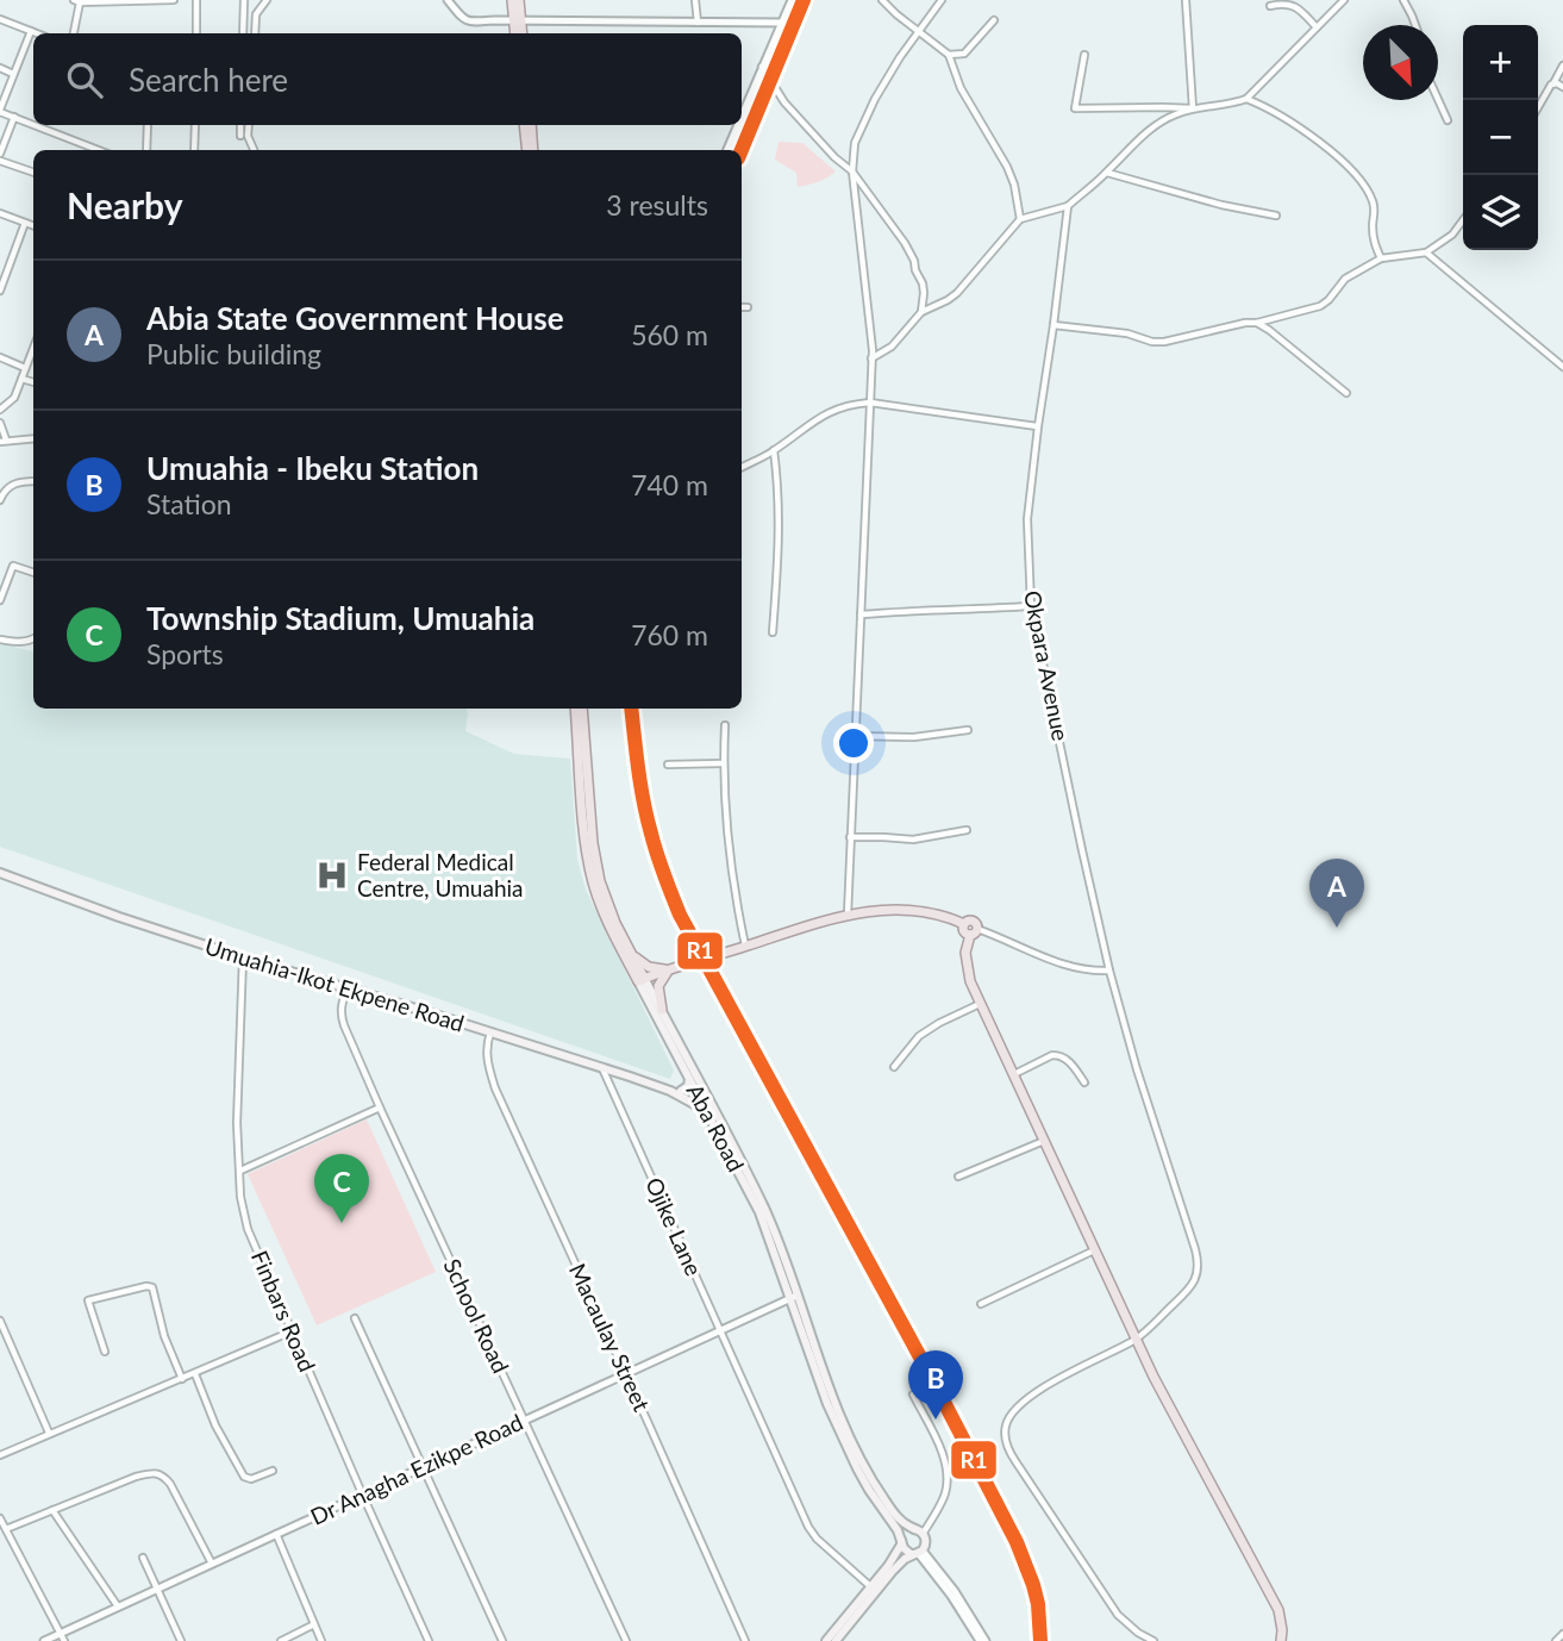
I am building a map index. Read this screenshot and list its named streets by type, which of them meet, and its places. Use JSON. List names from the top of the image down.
{
  "streets": {
    "main road": ["Umuahia-Ikot Ekpene Road", "Aba Road"],
    "street": [
      "Okpara Avenue",
      "Ojike Lane",
      "Finbars Road",
      "School Road",
      "Macaulay Street",
      "Dr Anagha Ezikpe Road"
    ]
  },
  "crossings": [
    ["Umuahia-Ikot Ekpene Road", "Ojike Lane"],
    ["Umuahia-Ikot Ekpene Road", "Finbars Road"],
    ["Umuahia-Ikot Ekpene Road", "School Road"],
    ["Umuahia-Ikot Ekpene Road", "Macaulay Street"],
    ["Aba Road", "Dr Anagha Ezikpe Road"],
    ["Ojike Lane", "Dr Anagha Ezikpe Road"],
    ["Finbars Road", "Dr Anagha Ezikpe Road"],
    ["School Road", "Dr Anagha Ezikpe Road"],
    ["Macaulay Street", "Dr Anagha Ezikpe Road"]
  ],
  "places": {
    "hospital": ["Federal Medical Centre, Umuahia"]
  },
  "lines": ["transit line R1"],
  "north": "bottom right",
  "page": {
    "map_buttons": ["+", "−"],
    "search": "Search here",
    "heading": ["Nearby", "3 results"],
    "list": [
      {
        "mark": "A",
        "name": "Abia State Government House",
        "note": "Public building",
        "value": "560 m"
      },
      {
        "mark": "B",
        "name": "Umuahia - Ibeku Station",
        "note": "Station",
        "value": "740 m"
      },
      {
        "mark": "C",
        "name": "Township Stadium, Umuahia",
        "note": "Sports",
        "value": "760 m"
      }
    ],
    "pins": ["A", "C", "B"]
  }
}
